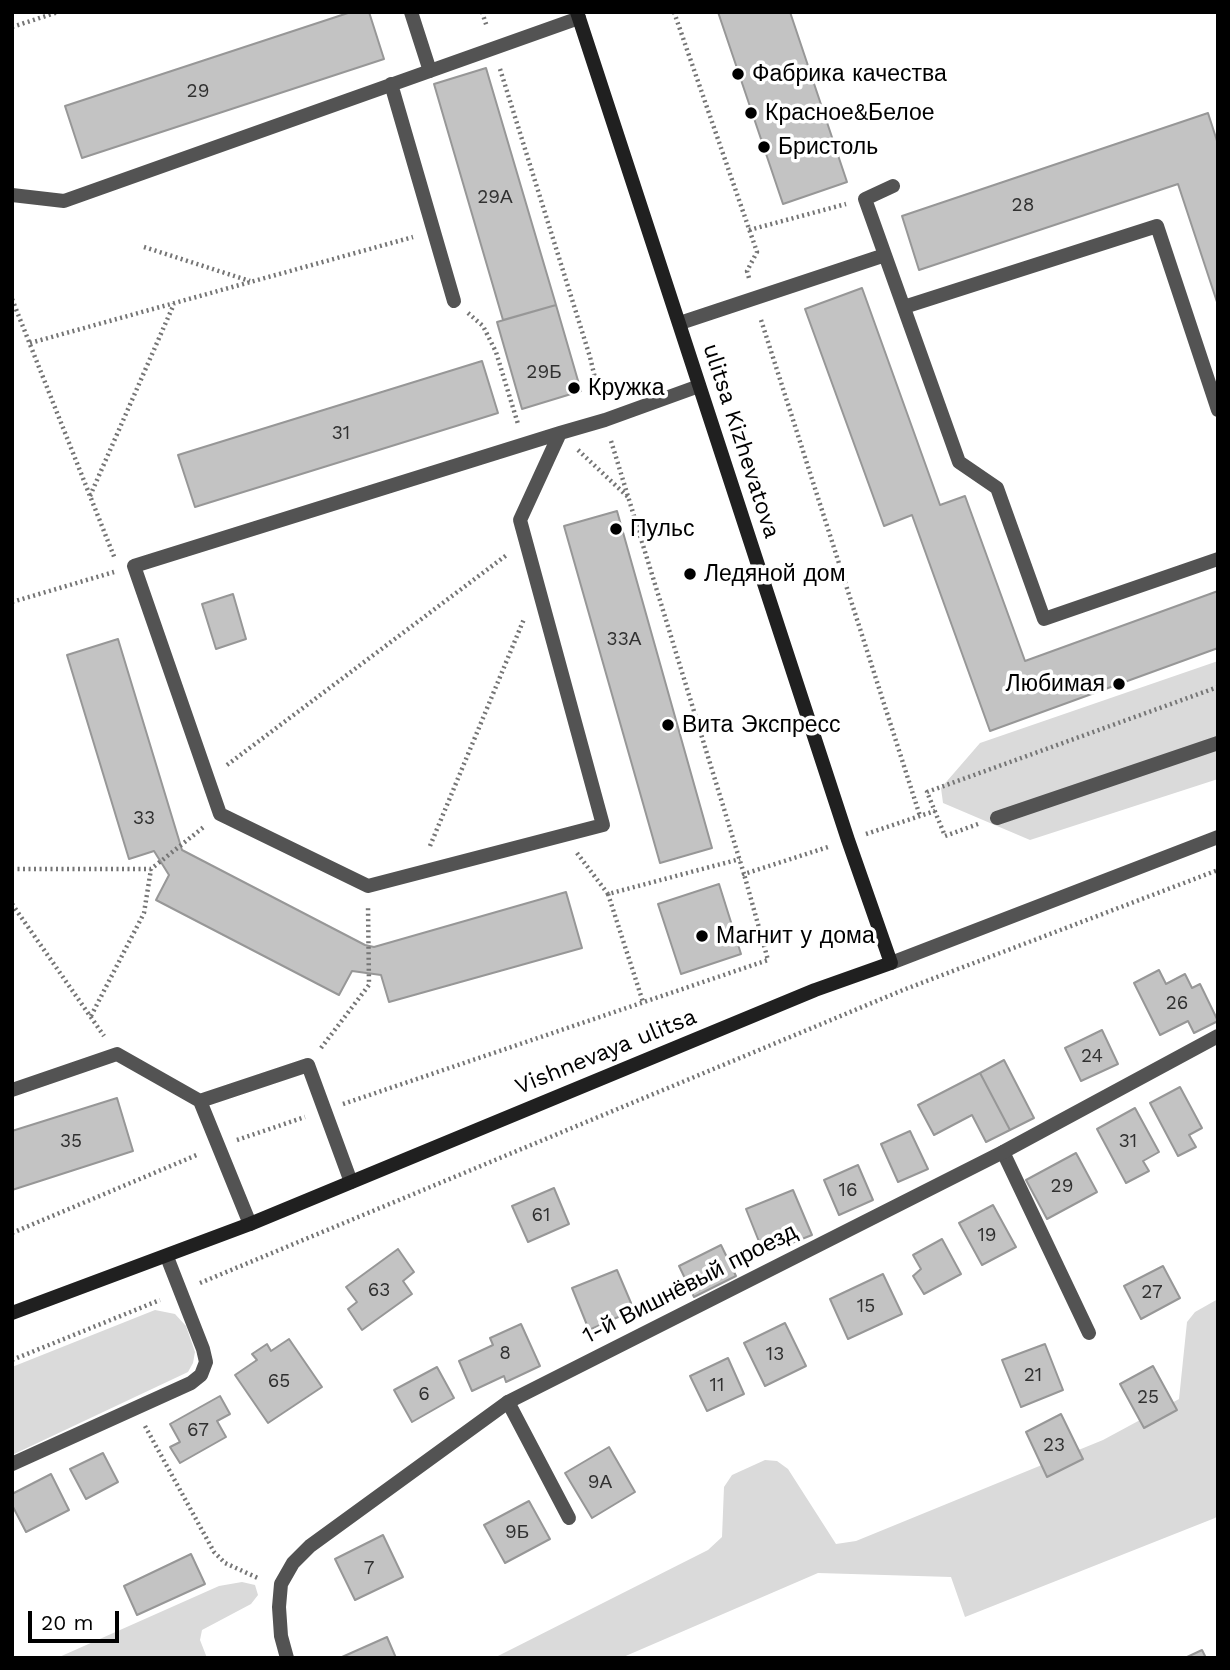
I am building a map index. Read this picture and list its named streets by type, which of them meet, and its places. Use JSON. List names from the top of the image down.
{
  "streets": {
    "main road": ["ulitsa Kizhevatova", "Vishnevaya ulitsa"],
    "street": ["1-й Вишнёвый проезд"]
  },
  "crossings": [
    ["ulitsa Kizhevatova", "Vishnevaya ulitsa"]
  ],
  "places": [
    "Фабрика качества",
    "Красное&Белое",
    "Бристоль",
    "Кружка",
    "Пульс",
    "Ледяной дом",
    "Любимая",
    "Вита Экспресс",
    "Магнит у дома"
  ],
  "house_numbers": [
    "29",
    "29А",
    "28",
    "29Б",
    "31",
    "33А",
    "33",
    "26",
    "24",
    "35",
    "31",
    "29",
    "16",
    "61",
    "19",
    "63",
    "27",
    "15",
    "8",
    "13",
    "21",
    "65",
    "11",
    "6",
    "25",
    "67",
    "23",
    "9А",
    "9Б",
    "7"
  ],
  "scale_bar": "20 m"
}
